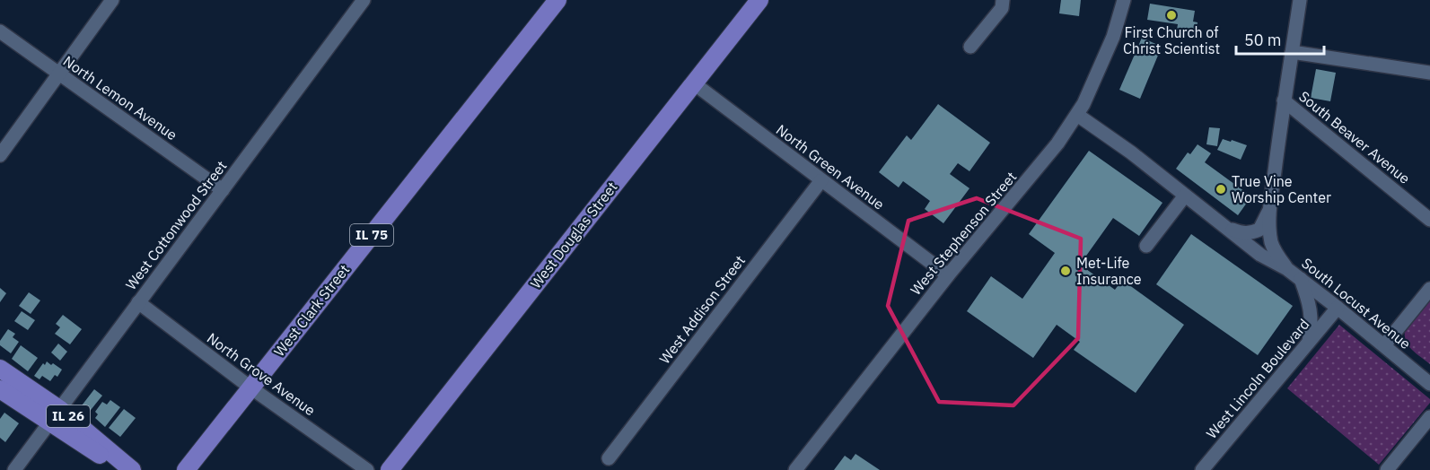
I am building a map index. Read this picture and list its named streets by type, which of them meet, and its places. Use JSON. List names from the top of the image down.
{
  "streets": {
    "main road": [
      "IL 75",
      "West Douglas Street",
      "West Clark Street",
      "IL 26"
    ],
    "street": [
      "North Lemon Avenue",
      "South Beaver Avenue",
      "North Green Avenue",
      "West Cottonwood Street",
      "West Stephenson Street",
      "South Locust Avenue",
      "West Addison Street",
      "North Grove Avenue",
      "West Lincoln Boulevard"
    ]
  },
  "crossings": [
    ["North Lemon Avenue", "West Cottonwood Street"],
    ["North Green Avenue", "West Stephenson Street"],
    ["North Green Avenue", "West Douglas Street"],
    ["North Green Avenue", "West Addison Street"],
    ["West Cottonwood Street", "North Grove Avenue"],
    ["West Cottonwood Street", "IL 26"],
    ["West Stephenson Street", "South Locust Avenue"],
    ["South Locust Avenue", "West Lincoln Boulevard"],
    ["West Clark Street", "North Grove Avenue"]
  ],
  "places": ["First Church of Christ Scientist", "True Vine Worship Center", "Met-Life Insurance"],
  "scale_bar": "50 m"
}
